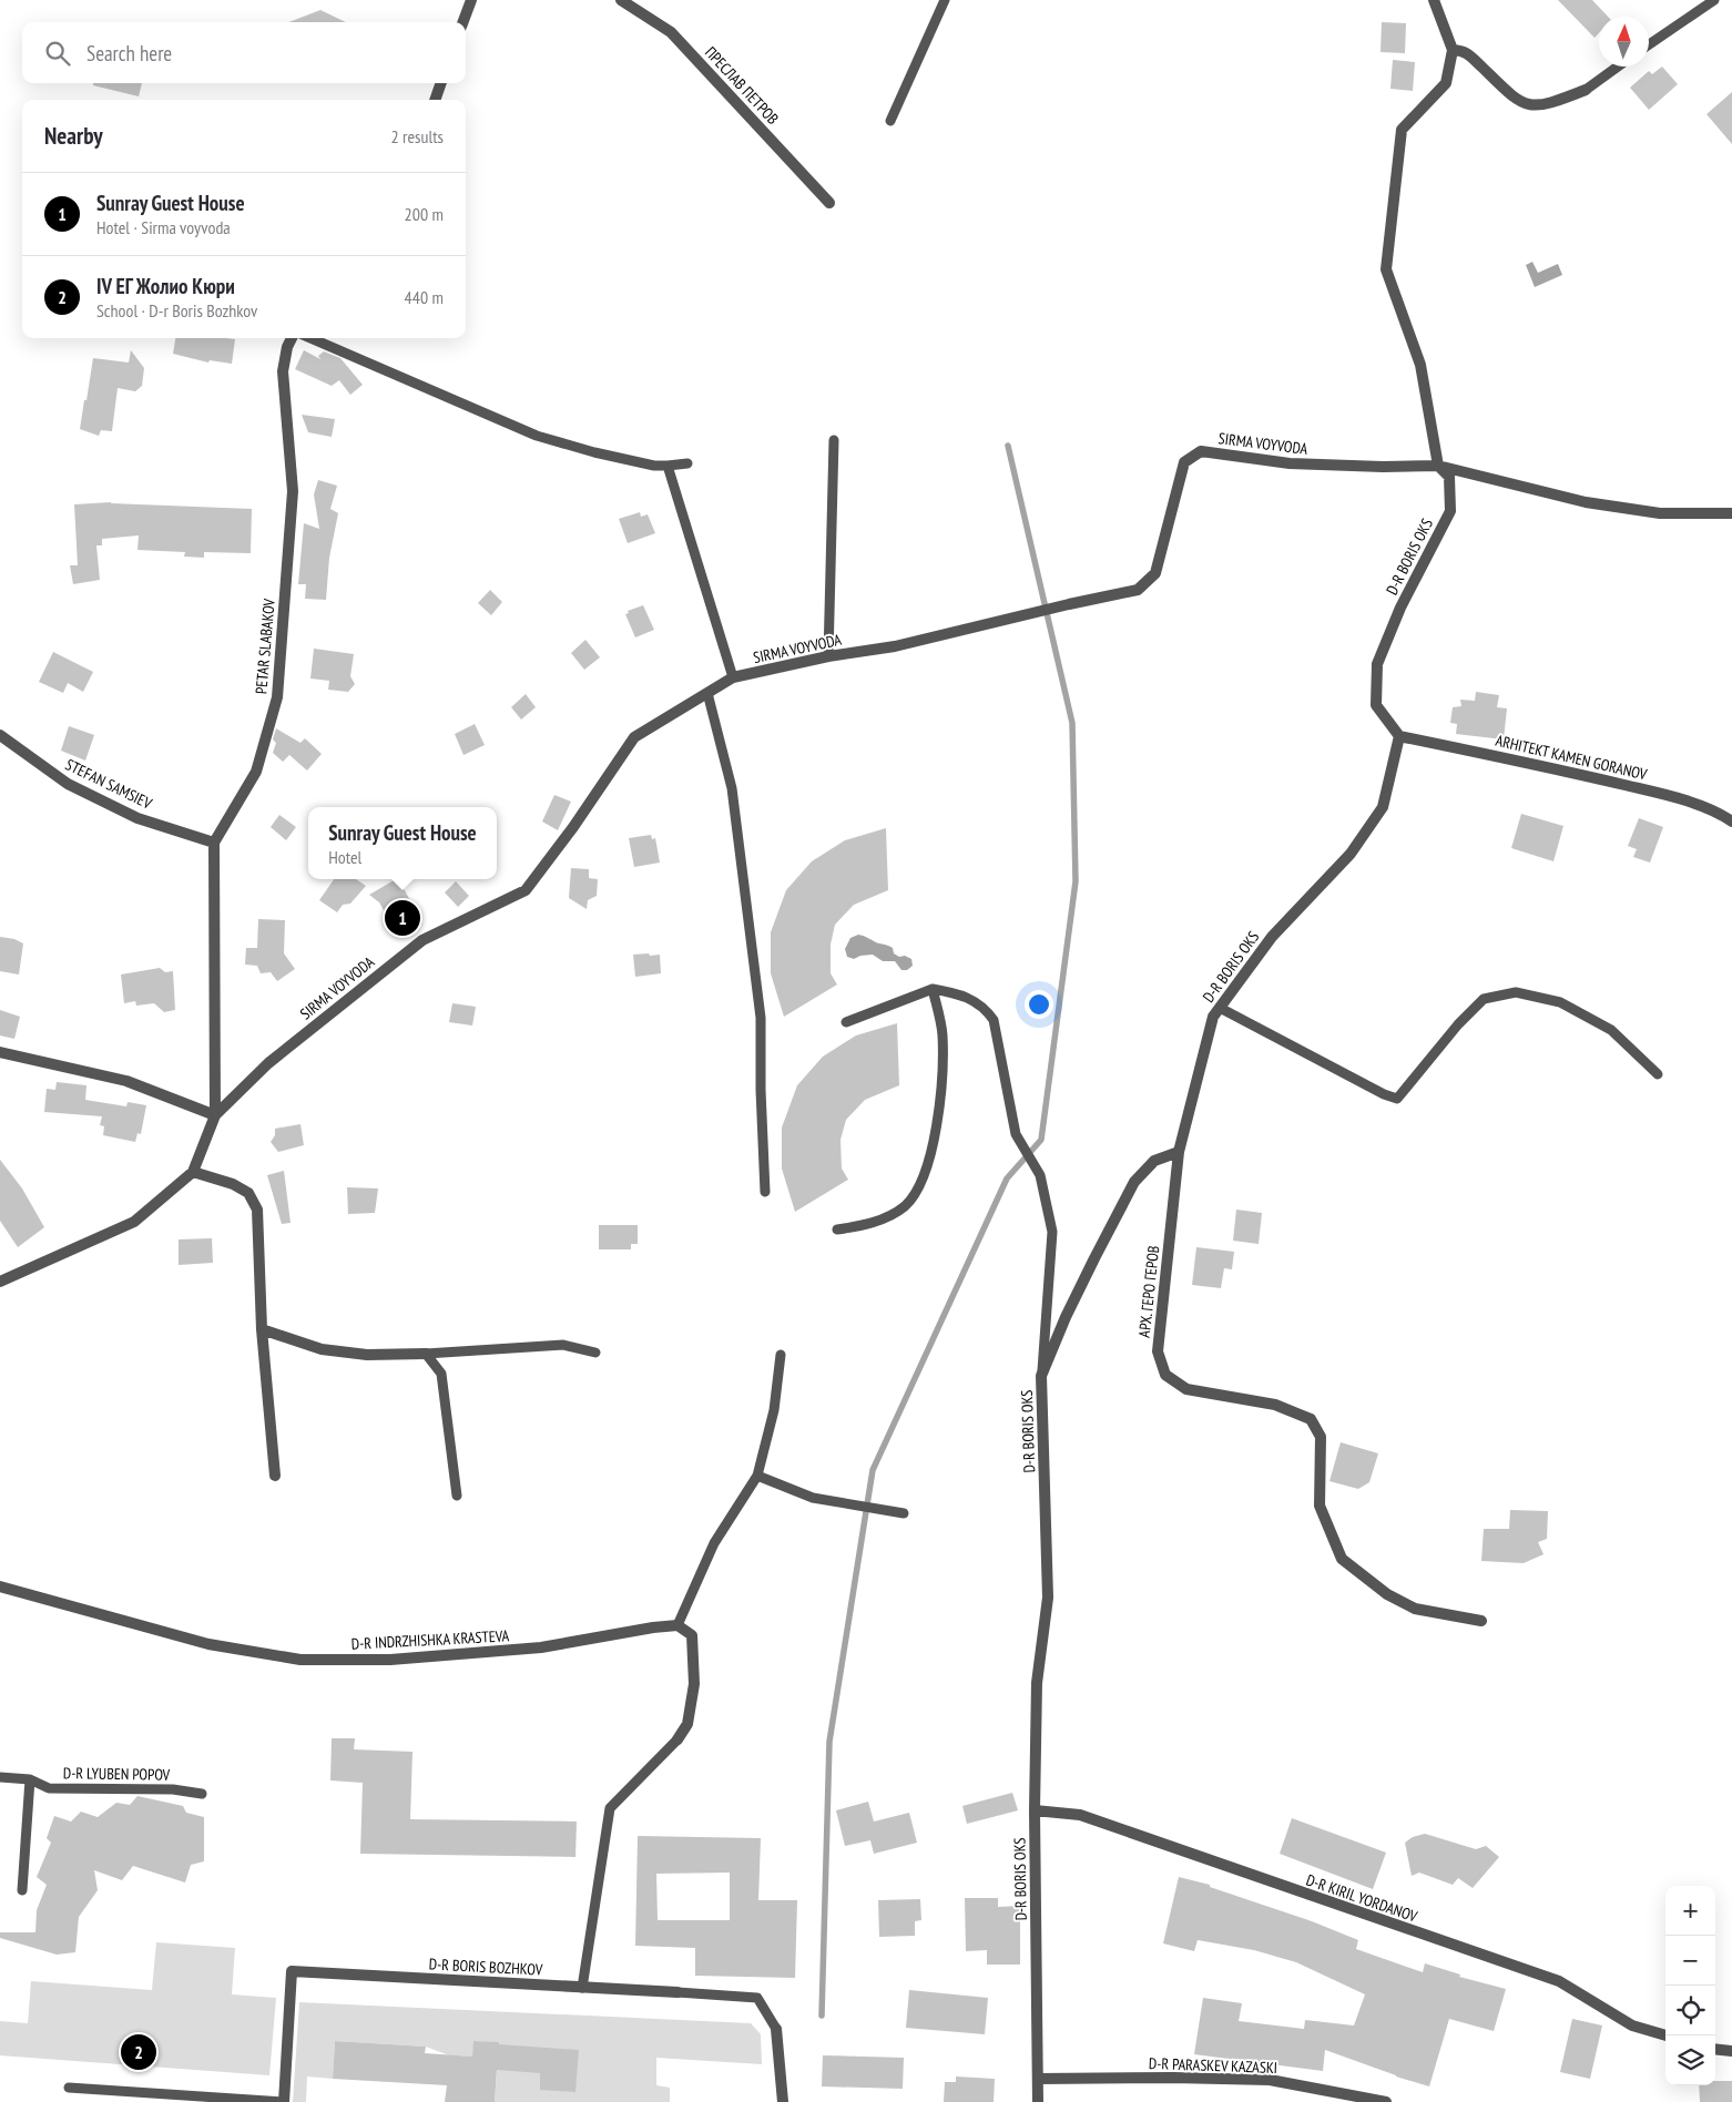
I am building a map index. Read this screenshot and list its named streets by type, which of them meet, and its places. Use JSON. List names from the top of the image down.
{
  "streets": {
    "street": [
      "ПРЕСЛАВ ПЕТРОВ",
      "SIRMA VOYVODA",
      "D-R BORIS OKS",
      "PETAR SLABAKOV",
      "ARHITEKT KAMEN GORANOV",
      "STEFAN SAMSIEV",
      "АРХ. ГЕРО ГЕРОВ",
      "D-R INDRZHISHKA KRASTEVA",
      "D-R KIRIL YORDANOV",
      "D-R BORIS BOZHKOV",
      "D-R PARASKEV KAZASKI"
    ],
    "lane": ["D-R LYUBEN POPOV"]
  },
  "crossings": [
    ["SIRMA VOYVODA", "D-R BORIS OKS"],
    ["D-R BORIS OKS", "ARHITEKT KAMEN GORANOV"],
    ["D-R BORIS OKS", "АРХ. ГЕРО ГЕРОВ"],
    ["D-R BORIS OKS", "D-R KIRIL YORDANOV"],
    ["D-R BORIS OKS", "D-R PARASKEV KAZASKI"],
    ["PETAR SLABAKOV", "STEFAN SAMSIEV"]
  ],
  "north": "top",
  "page": {
    "search": "Search here",
    "heading": ["Nearby", "2 results"],
    "list": [
      {
        "mark": "1",
        "name": "Sunray Guest House",
        "note": "Hotel · Sirma voyvoda",
        "value": "200 m"
      },
      {
        "mark": "2",
        "name": "IV ЕГ Жолио Кюри",
        "note": "School · D-r Boris Bozhkov",
        "value": "440 m"
      }
    ],
    "popup": ["Sunray Guest House", "Hotel"],
    "pins": ["1", "2"],
    "map_buttons": ["+", "−"]
  }
}
